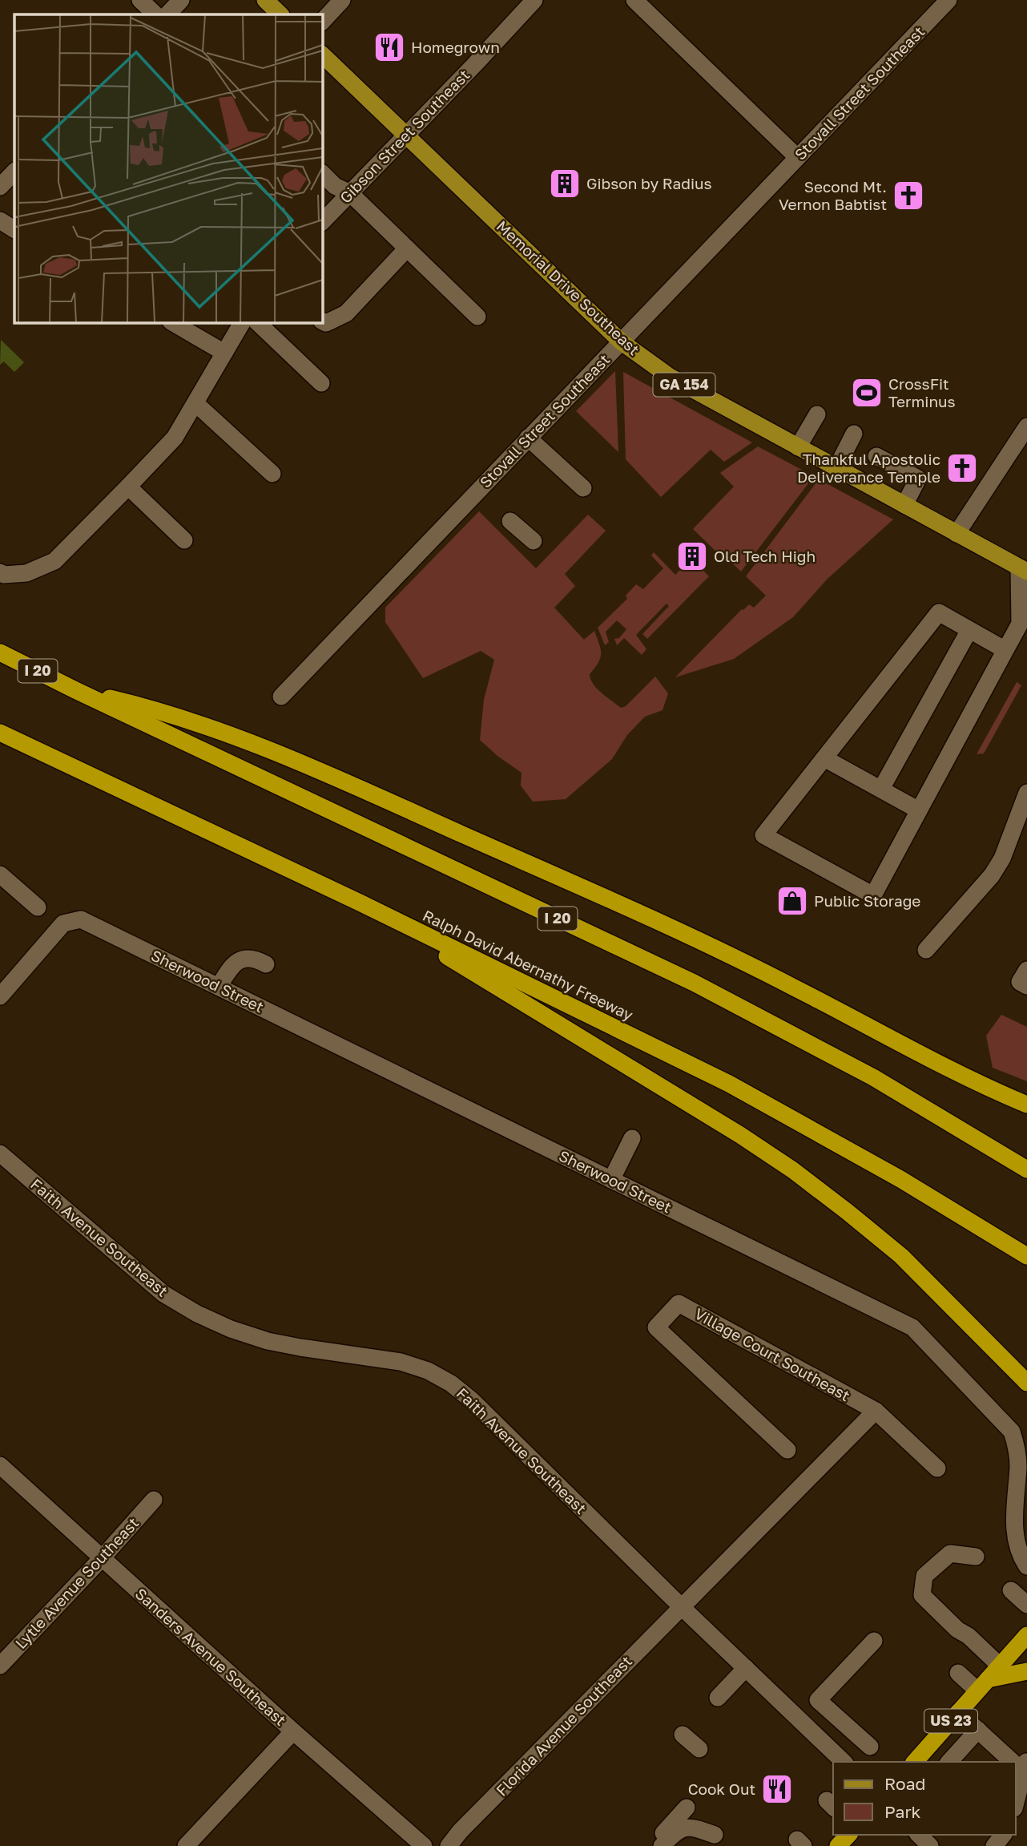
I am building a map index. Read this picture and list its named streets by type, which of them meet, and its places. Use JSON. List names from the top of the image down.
{
  "streets": {
    "highway": ["I 20", "Ralph David Abernathy Freeway", "US 23"],
    "main road": ["Memorial Drive Southeast", "GA 154"],
    "street": [
      "Stovall Street Southeast",
      "Gibson Street Southeast",
      "Sherwood Street",
      "Faith Avenue Southeast",
      "Village Court Southeast",
      "Lytle Avenue Southeast",
      "Sanders Avenue Southeast",
      "Florida Avenue Southeast"
    ]
  },
  "crossings": [
    ["Stovall Street Southeast", "Memorial Drive Southeast"],
    ["Gibson Street Southeast", "Memorial Drive Southeast"],
    ["Faith Avenue Southeast", "Florida Avenue Southeast"],
    ["Lytle Avenue Southeast", "Sanders Avenue Southeast"]
  ],
  "places": {
    "restaurant": ["Homegrown", "Cook Out"],
    "building": ["Gibson by Radius", "Old Tech High"],
    "church": ["Second Mt. Vernon Babtist", "Thankful Apostolic Deliverance Temple"],
    "sports": ["CrossFit Terminus"],
    "shop": ["Public Storage"]
  },
  "legend": ["Road", "Park"]
}
